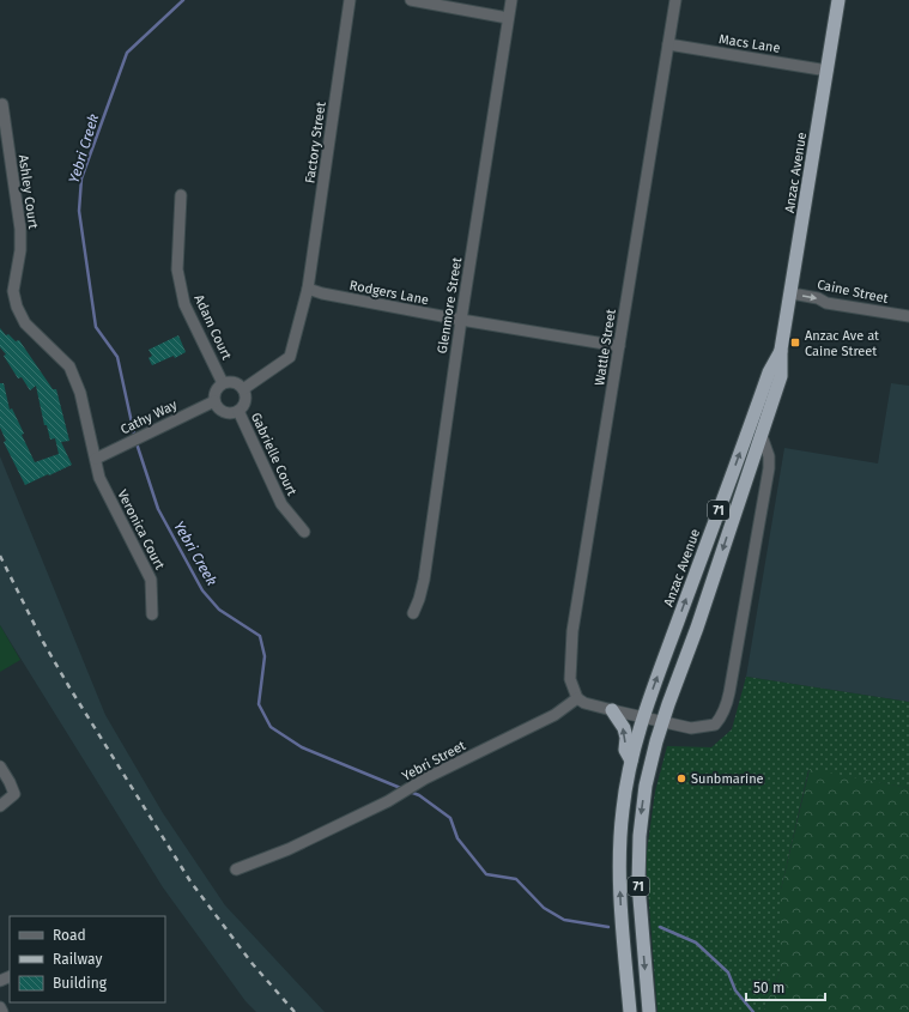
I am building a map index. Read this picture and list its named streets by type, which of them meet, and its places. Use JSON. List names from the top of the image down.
{
  "streets": {
    "highway": ["Anzac Avenue", "71"],
    "street": [
      "Macs Lane",
      "Factory Street",
      "Ashley Court",
      "Caine Street",
      "Rodgers Lane",
      "Glenmore Street",
      "Adam Court",
      "Wattle Street",
      "Cathy Way",
      "Gabrielle Court",
      "Veronica Court",
      "Yebri Street"
    ]
  },
  "crossings": [
    ["Macs Lane", "Anzac Avenue"],
    ["Macs Lane", "Wattle Street"],
    ["Factory Street", "Rodgers Lane"],
    ["Anzac Avenue", "Caine Street"],
    ["Ashley Court", "Cathy Way"],
    ["Ashley Court", "Veronica Court"],
    ["Rodgers Lane", "Glenmore Street"],
    ["Rodgers Lane", "Wattle Street"],
    ["Adam Court", "Cathy Way"],
    ["Adam Court", "Gabrielle Court"],
    ["Wattle Street", "Yebri Street"],
    ["Cathy Way", "Gabrielle Court"],
    ["Cathy Way", "Veronica Court"]
  ],
  "one_way": ["Caine Street"],
  "water": ["Yebri Creek"],
  "places": {
    "transit": ["Anzac Ave at Caine Street"],
    "other": ["Sunbmarine"]
  },
  "legend": ["Road", "Railway", "Building"],
  "scale_bar": "50 m"
}
